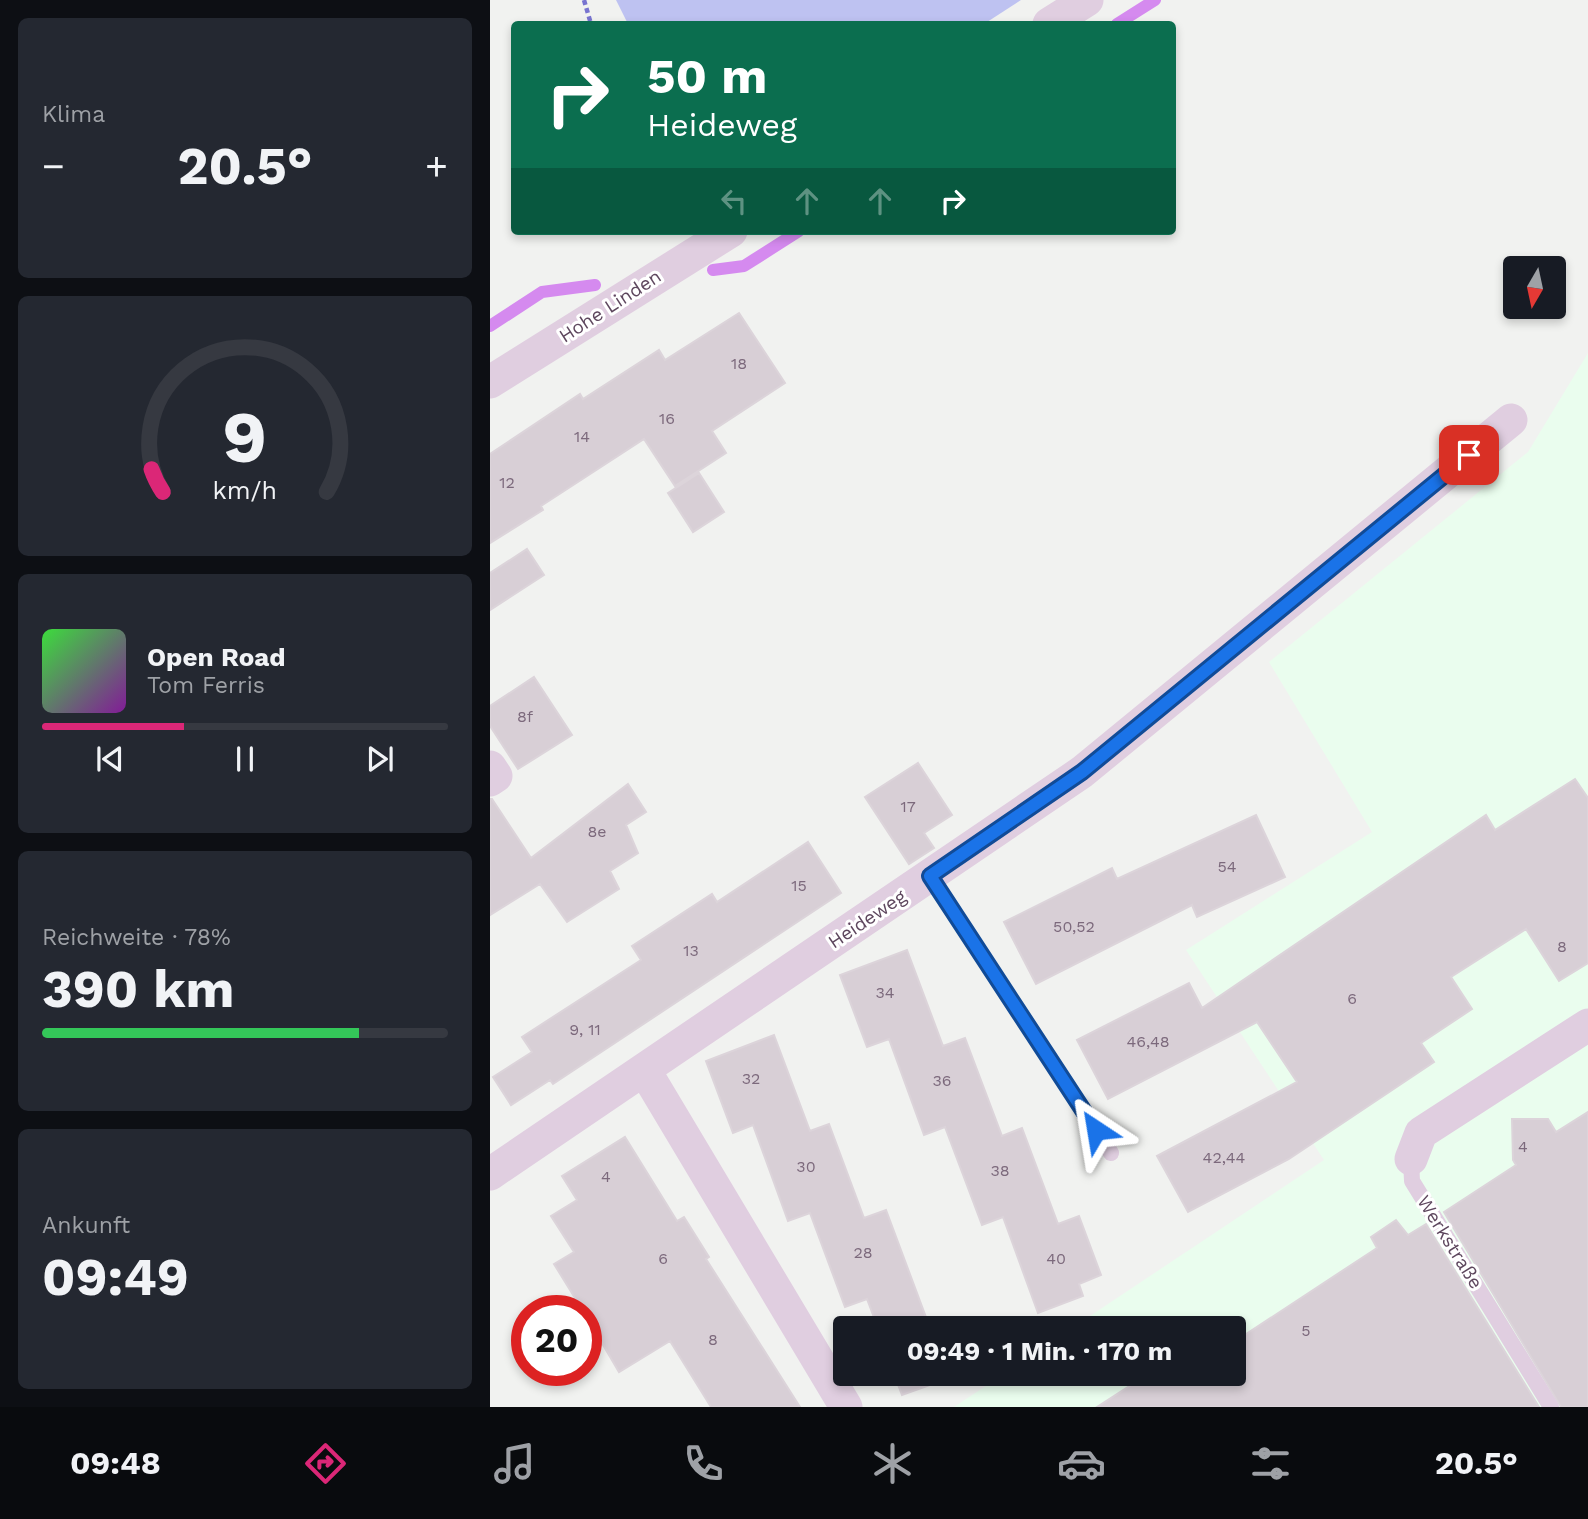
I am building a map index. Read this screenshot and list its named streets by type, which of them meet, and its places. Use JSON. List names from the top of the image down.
{
  "streets": {
    "street": ["Hohe Linden", "Heideweg", "Werkstraße"]
  },
  "house_numbers": [
    "18",
    "16",
    "14",
    "12",
    "8f",
    "17",
    "8e",
    "54",
    "15",
    "50,52",
    "8",
    "13",
    "34",
    "6",
    "9, 11",
    "46,48",
    "32",
    "36",
    "4",
    "42,44",
    "30",
    "38",
    "4",
    "28",
    "6",
    "40",
    "5",
    "8"
  ],
  "north": "bottom",
  "page": {
    "tile": [
      "Klima",
      ["Reichweite · 78%", "390 km"],
      ["Ankunft", "09:49"]
    ],
    "turn": ["50 m", "Heideweg"],
    "heat": ["−", "20.5°", "+"],
    "song": ["Open Road", "Tom Ferris"],
    "limit": "20",
    "trip": "09:49 · 1 Min. · 170 m",
    "tabs": ["09:48", "20.5°"],
    "gauge": ["9", "km/h"]
  }
}
